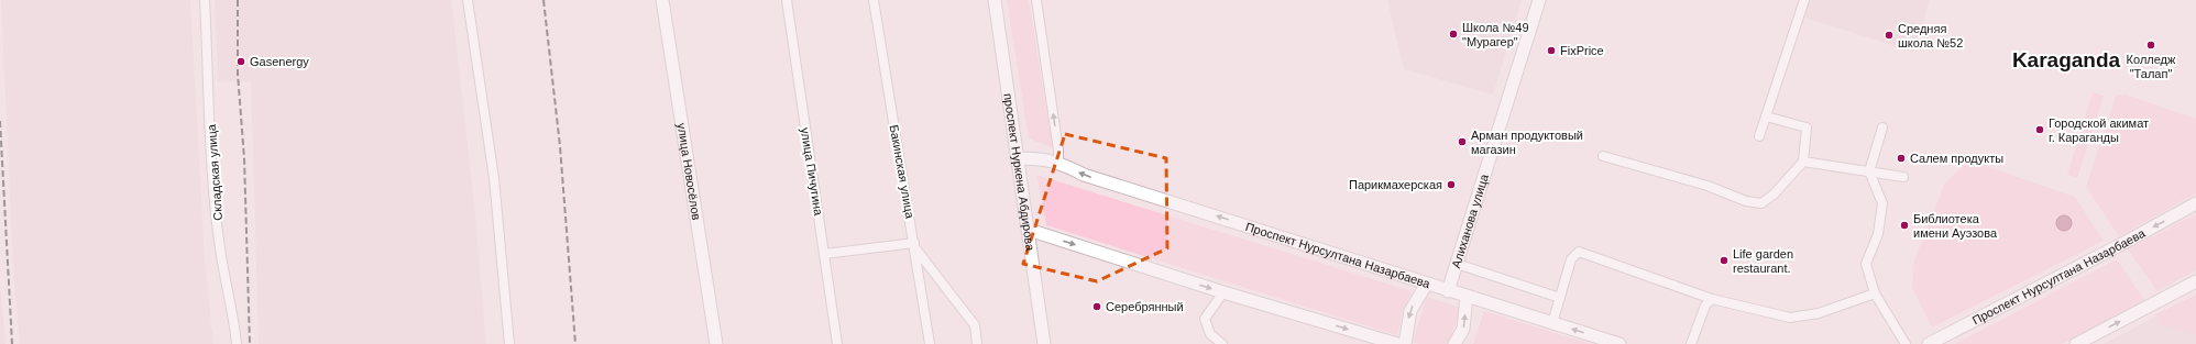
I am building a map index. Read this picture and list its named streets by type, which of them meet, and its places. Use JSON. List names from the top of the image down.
{
  "streets": {
    "main road": [
      "проспект Нуркена Абдирова",
      "улица Новосёлов",
      "Алиханова улица",
      "Проспект Нурсултана Назарбаева"
    ],
    "street": ["улица Пичугина", "Бакинская улица", "Складская улица"]
  },
  "crossings": [
    ["проспект Нуркена Абдирова", "Проспект Нурсултана Назарбаева"],
    ["Алиханова улица", "Проспект Нурсултана Назарбаева"]
  ],
  "districts": ["Karaganda"],
  "places": [
    "Школа №49 \"Мурагер\"",
    "Средняя школа №52",
    "Колледж \"Талап\"",
    "FixPrice",
    "Gasenergy",
    "Городской акимат г. Караганды",
    "Арман продуктовый магазин",
    "Салем продукты",
    "Парикмахерская",
    "Библиотека имени Ауэзова",
    "Life garden restaurant.",
    "Серебрянный"
  ]
}
